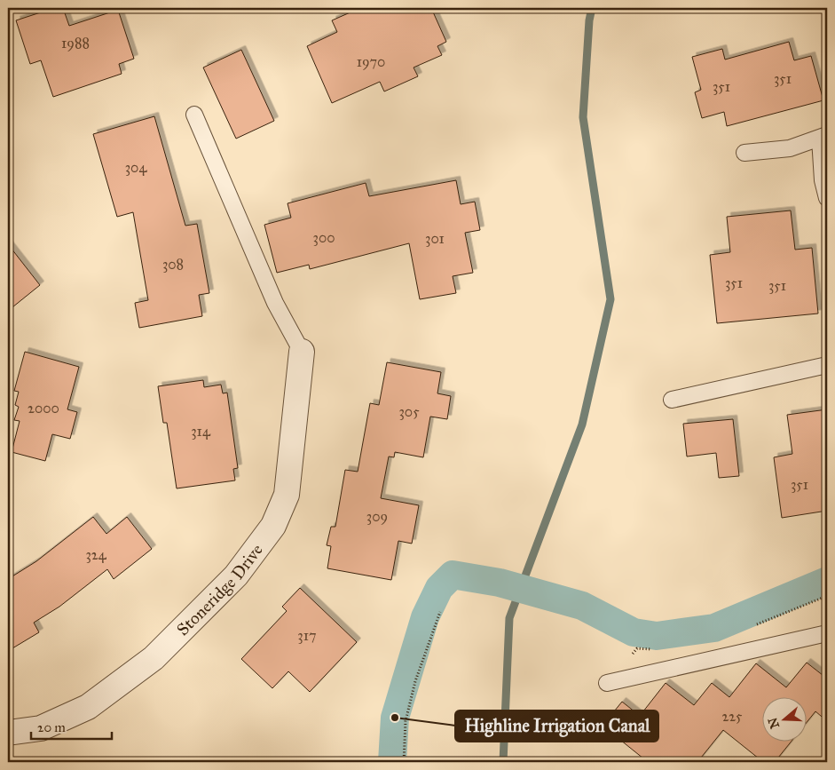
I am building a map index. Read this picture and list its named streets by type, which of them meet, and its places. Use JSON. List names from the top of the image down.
{
  "streets": {
    "street": ["Stoneridge Drive"]
  },
  "places": ["Highline Irrigation Canal"],
  "house_numbers": [
    "1988",
    "1970",
    "351",
    "351",
    "304",
    "300",
    "301",
    "308",
    "351",
    "351",
    "2000",
    "305",
    "314",
    "351",
    "309",
    "324",
    "317",
    "225"
  ],
  "scale_bar": "20 m",
  "north": "left"
}
